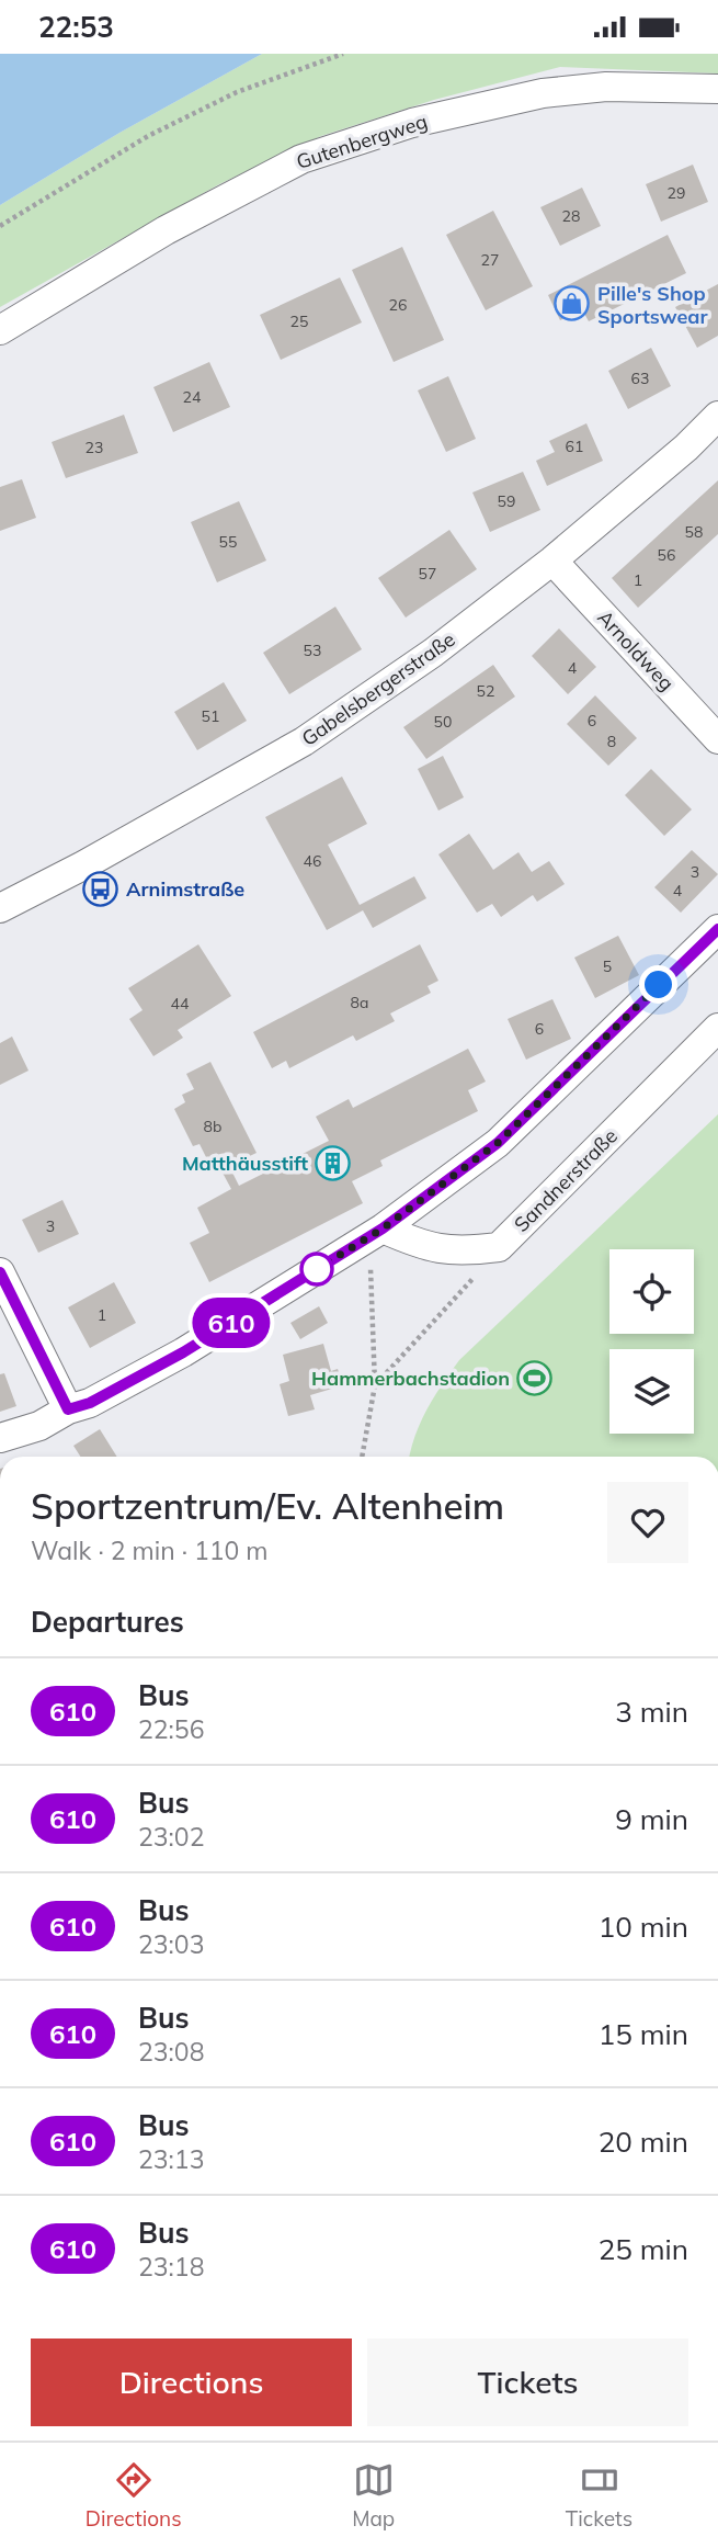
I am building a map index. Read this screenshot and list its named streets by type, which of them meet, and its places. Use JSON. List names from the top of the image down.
{
  "streets": {
    "street": [
      "Gutenbergweg",
      "Arnoldweg",
      "Gabelsbergerstraße",
      "Sandnerstraße"
    ]
  },
  "crossings": [
    ["Arnoldweg", "Gabelsbergerstraße"]
  ],
  "places": {
    "shop": ["Pille's Shop Sportswear"],
    "bus stop": ["Arnimstraße"],
    "building": ["Matthäusstift"],
    "sports": ["Hammerbachstadion"]
  },
  "lines": ["bus line 610"],
  "house_numbers": [
    "29",
    "28",
    "27",
    "26",
    "25",
    "63",
    "24",
    "61",
    "23",
    "59",
    "58",
    "55",
    "56",
    "57",
    "1",
    "53",
    "4",
    "52",
    "51",
    "6",
    "50",
    "8",
    "46",
    "3",
    "4",
    "5",
    "8a",
    "44",
    "6",
    "8b",
    "3",
    "1"
  ],
  "page": {
    "status": "22:53",
    "on_map": "610",
    "heading": [
      ["Sportzentrum/Ev. Altenheim", "Walk · 2 min · 110 m"],
      "Departures"
    ],
    "list": [
      {
        "mark": "610",
        "name": "Bus",
        "note": "22:56",
        "value": "3 min"
      },
      {
        "mark": "610",
        "name": "Bus",
        "note": "23:02",
        "value": "9 min"
      },
      {
        "mark": "610",
        "name": "Bus",
        "note": "23:03",
        "value": "10 min"
      },
      {
        "mark": "610",
        "name": "Bus",
        "note": "23:08",
        "value": "15 min"
      },
      {
        "mark": "610",
        "name": "Bus",
        "note": "23:13",
        "value": "20 min"
      },
      {
        "mark": "610",
        "name": "Bus",
        "note": "23:18",
        "value": "25 min"
      }
    ],
    "buttons": ["Directions", "Tickets"],
    "tabs": ["Directions", "Map", "Tickets"]
  }
}
